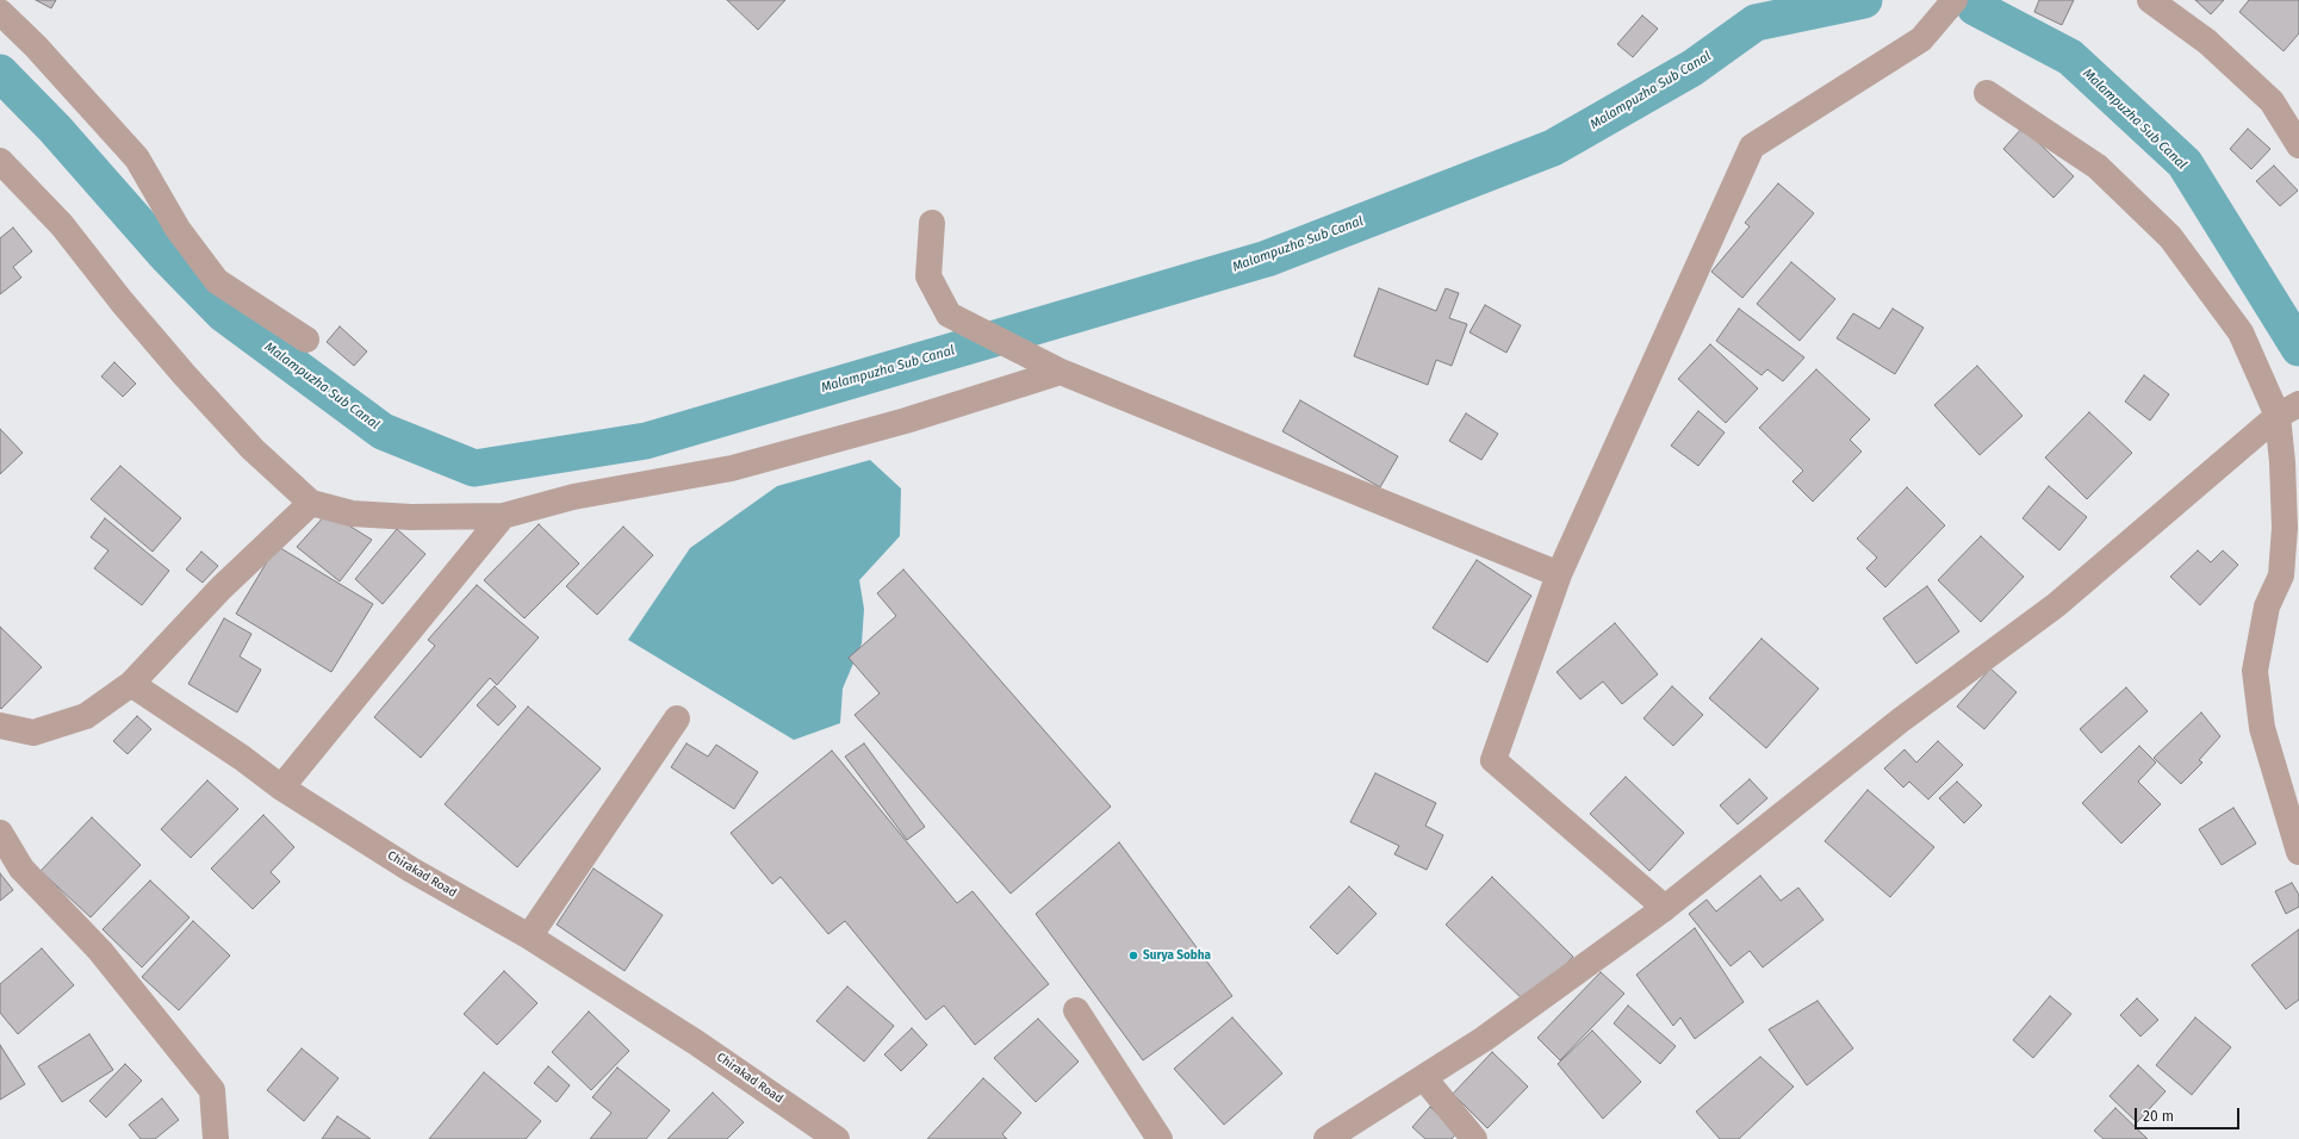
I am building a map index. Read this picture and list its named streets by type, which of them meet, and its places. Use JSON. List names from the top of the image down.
{
  "streets": {
    "street": ["Chirakad Road"]
  },
  "water": ["Malampuzha Sub Canal"],
  "places": ["Surya Sobha"],
  "scale_bar": "20 m"
}
